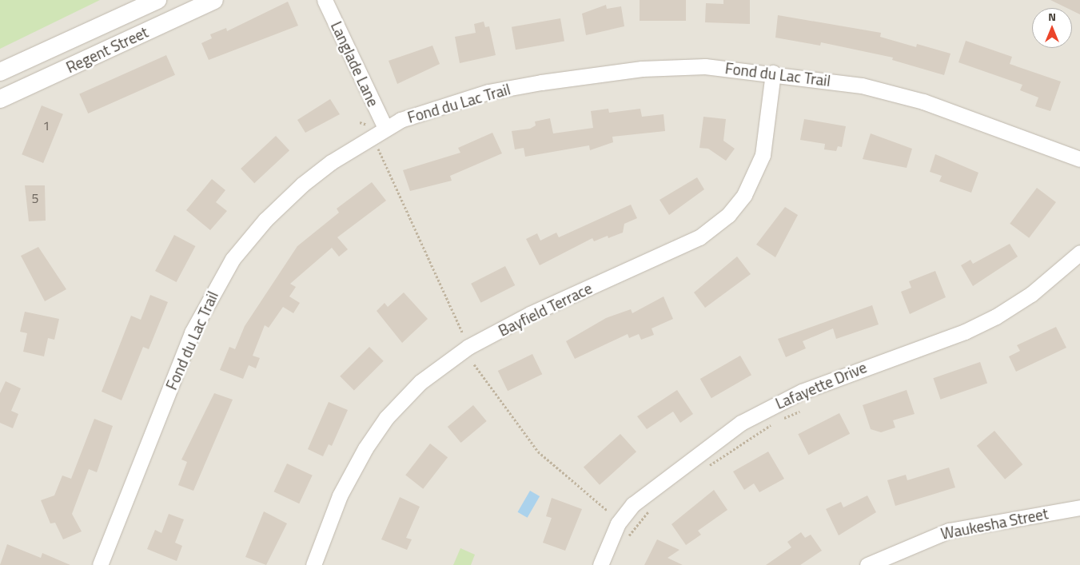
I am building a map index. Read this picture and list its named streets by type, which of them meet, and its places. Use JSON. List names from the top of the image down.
{
  "streets": {
    "street": [
      "Regent Street",
      "Langlade Lane",
      "Fond du Lac Trail",
      "Bayfield Terrace",
      "Lafayette Drive",
      "Waukesha Street"
    ]
  },
  "crossings": [
    ["Langlade Lane", "Fond du Lac Trail"],
    ["Fond du Lac Trail", "Bayfield Terrace"]
  ],
  "house_numbers": ["1", "5"],
  "north": "top"
}
